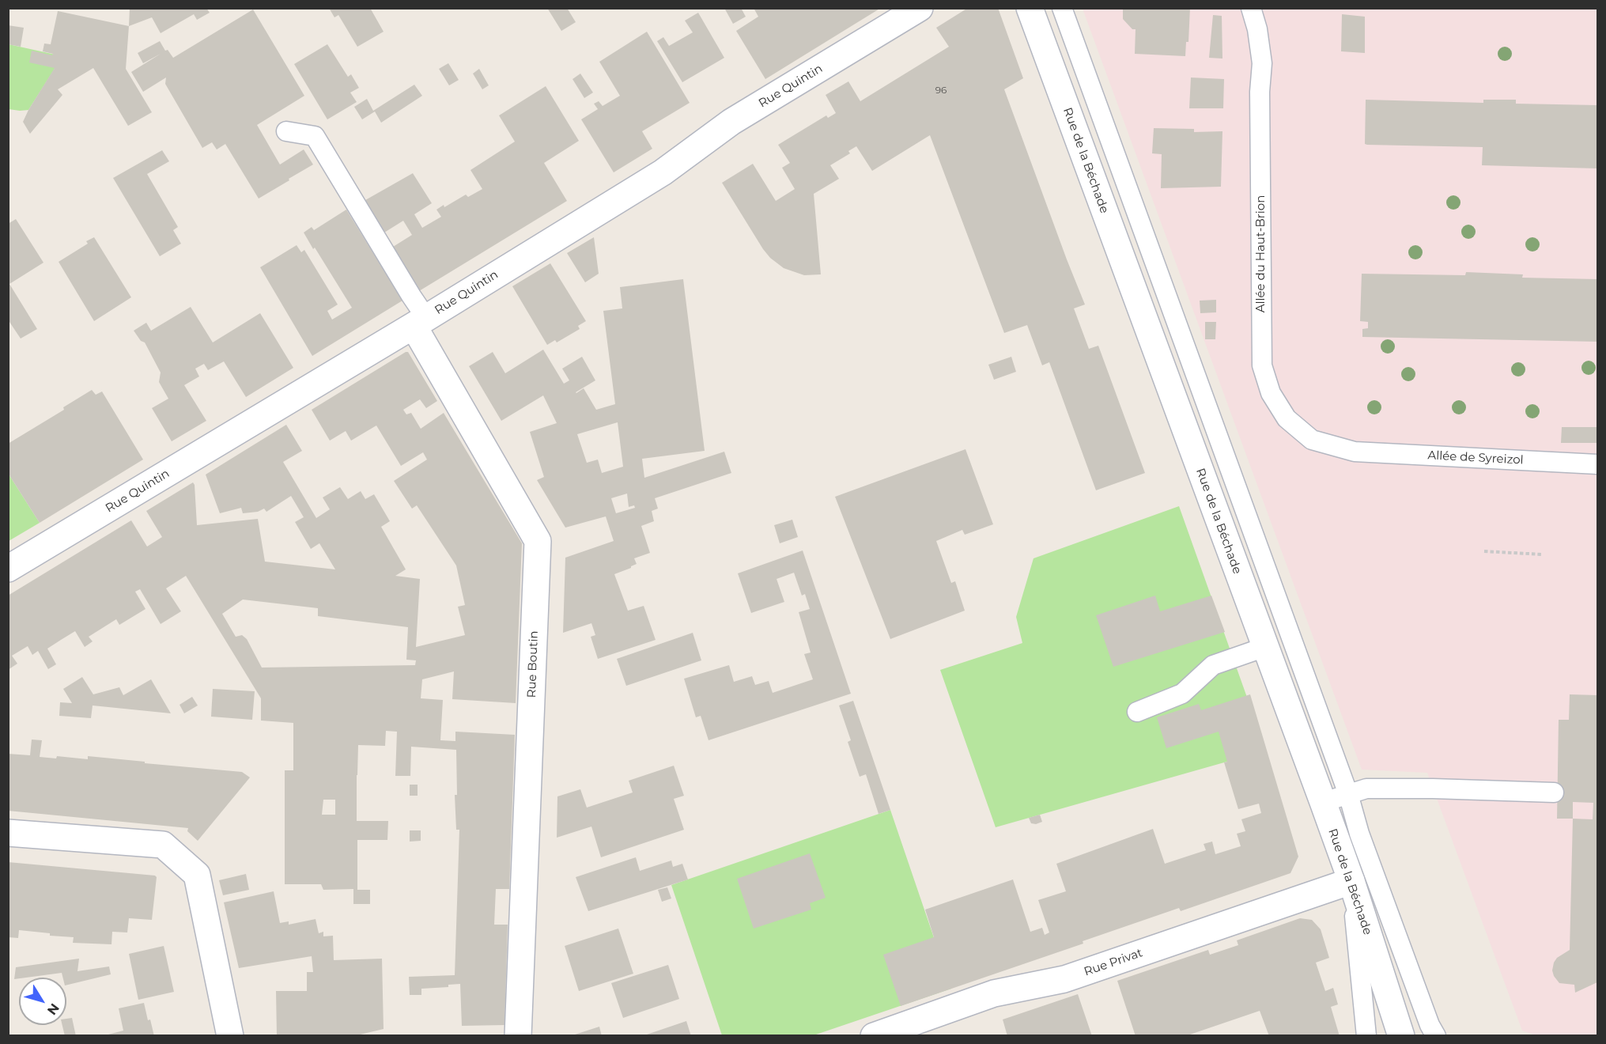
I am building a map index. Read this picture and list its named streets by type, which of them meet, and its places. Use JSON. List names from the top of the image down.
{
  "streets": {
    "street": [
      "Rue Quintin",
      "Rue de la Béchade",
      "Rue Boutin",
      "Rue Privat"
    ],
    "lane": ["Allée du Haut-Brion", "Allée de Syreizol"]
  },
  "crossings": [
    ["Rue Quintin", "Rue Boutin"],
    ["Rue de la Béchade", "Rue Privat"],
    ["Allée du Haut-Brion", "Allée de Syreizol"]
  ],
  "house_numbers": ["96"],
  "north": "bottom right"
}
